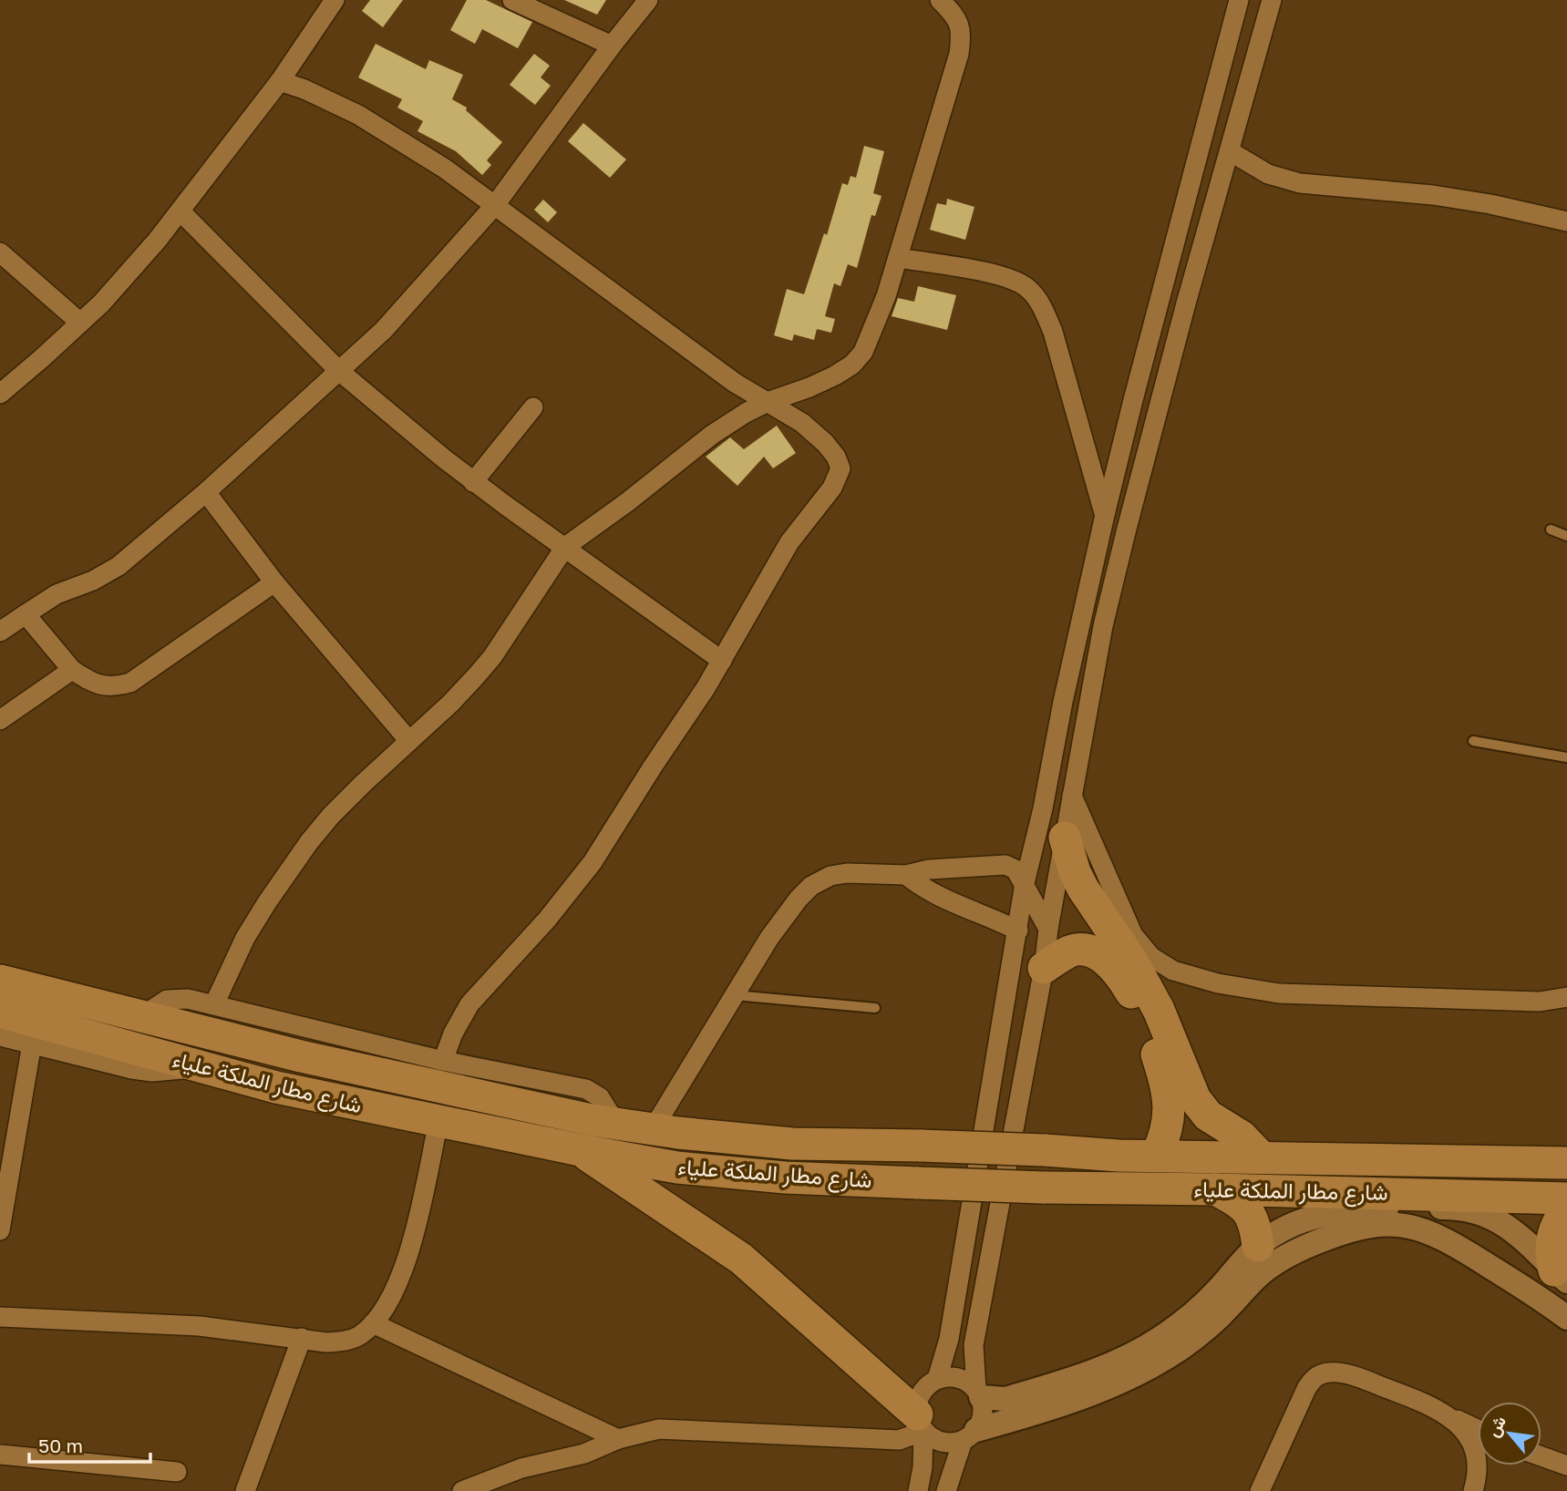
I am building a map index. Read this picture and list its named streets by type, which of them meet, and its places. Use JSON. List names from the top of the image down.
{
  "streets": {
    "highway": ["شارع مطار الملكة علياء"]
  },
  "scale_bar": "50 m",
  "north": "top left"
}
